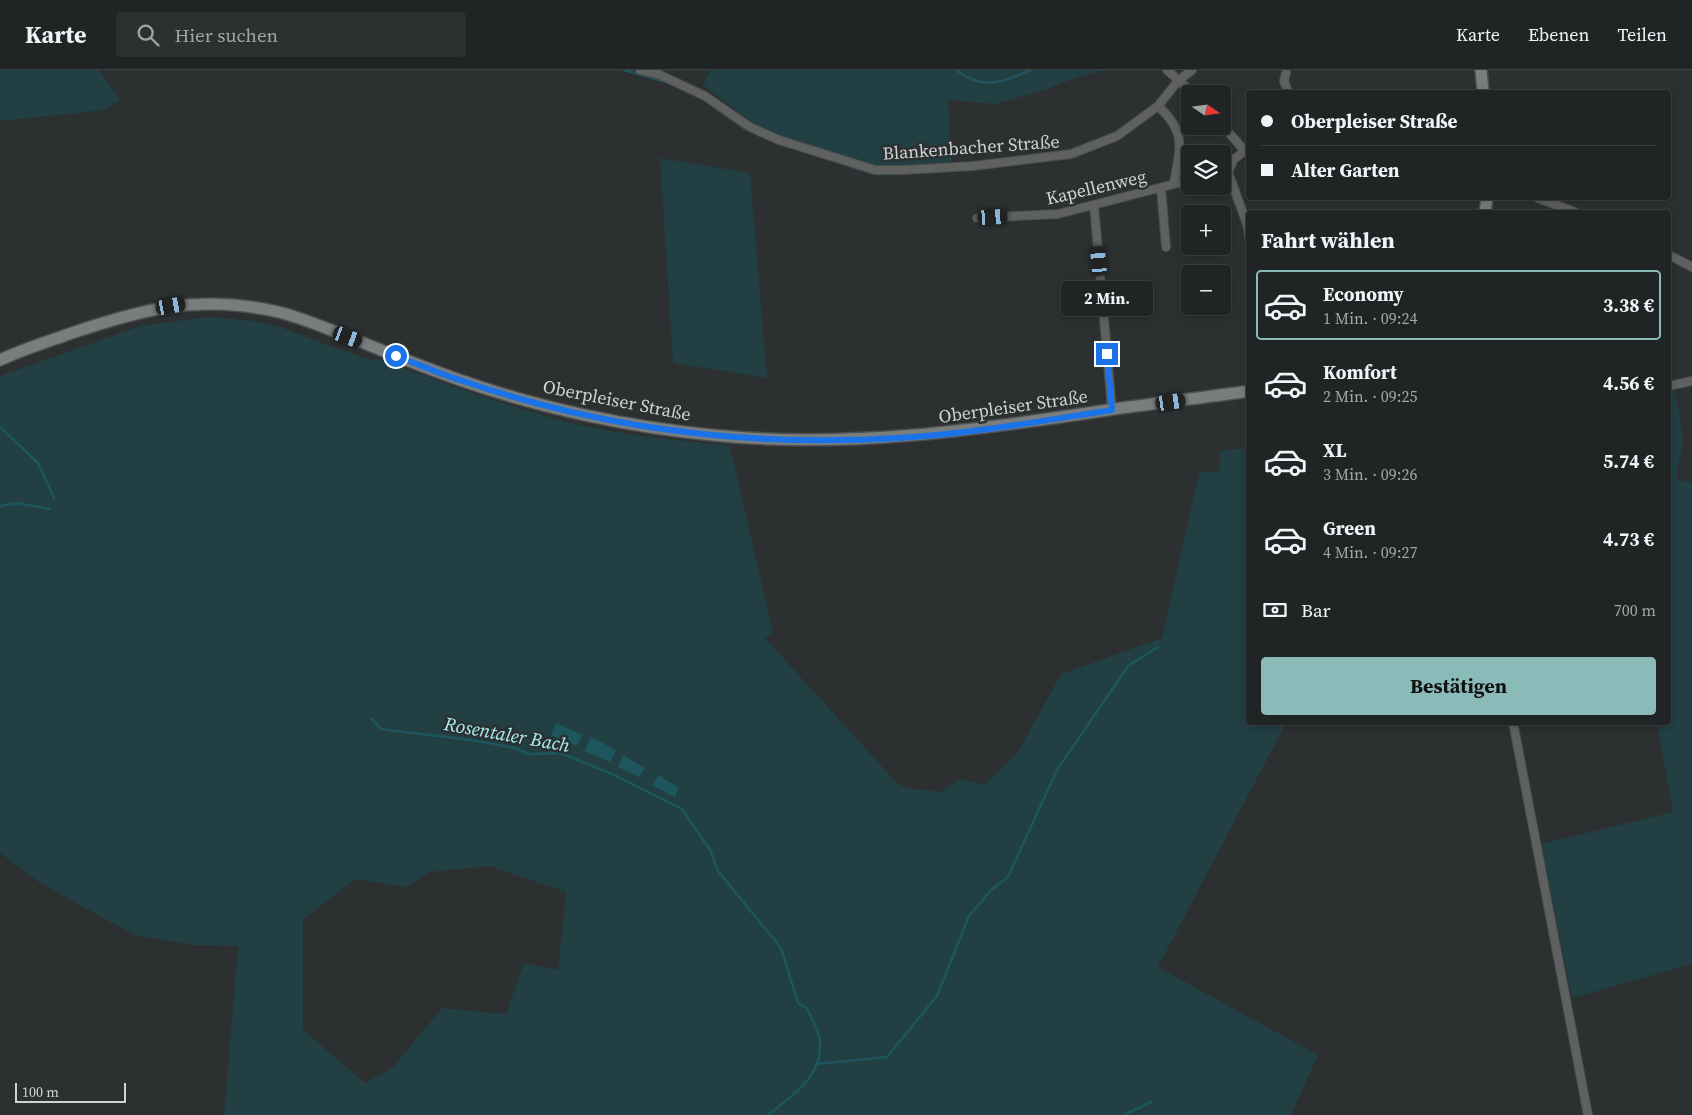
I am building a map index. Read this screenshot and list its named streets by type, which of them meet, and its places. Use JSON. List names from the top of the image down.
{
  "streets": {
    "main road": ["Oberpleiser Straße"],
    "street": ["Blankenbacher Straße", "Kapellenweg"]
  },
  "water": ["Rosentaler Bach"],
  "scale_bar": "100 m",
  "north": "right",
  "page": {
    "header": "Karte",
    "search": "Hier suchen",
    "nav": ["Karte", "Ebenen", "Teilen"],
    "map_buttons": ["+", "−"],
    "banner": ["Oberpleiser Straße", "Alter Garten"],
    "heading": "Fahrt wählen",
    "list": [
      {
        "name": "Economy",
        "note": "1 Min. · 09:24",
        "value": "3.38 €"
      },
      {
        "name": "Komfort",
        "note": "2 Min. · 09:25",
        "value": "4.56 €"
      },
      {
        "name": "XL",
        "note": "3 Min. · 09:26",
        "value": "5.74 €"
      },
      {
        "name": "Green",
        "note": "4 Min. · 09:27",
        "value": "4.73 €"
      }
    ],
    "bubble": "2 Min.",
    "pay": ["Bar", "700 m"],
    "buttons": "Bestätigen",
    "scale": "100 m"
  }
}
